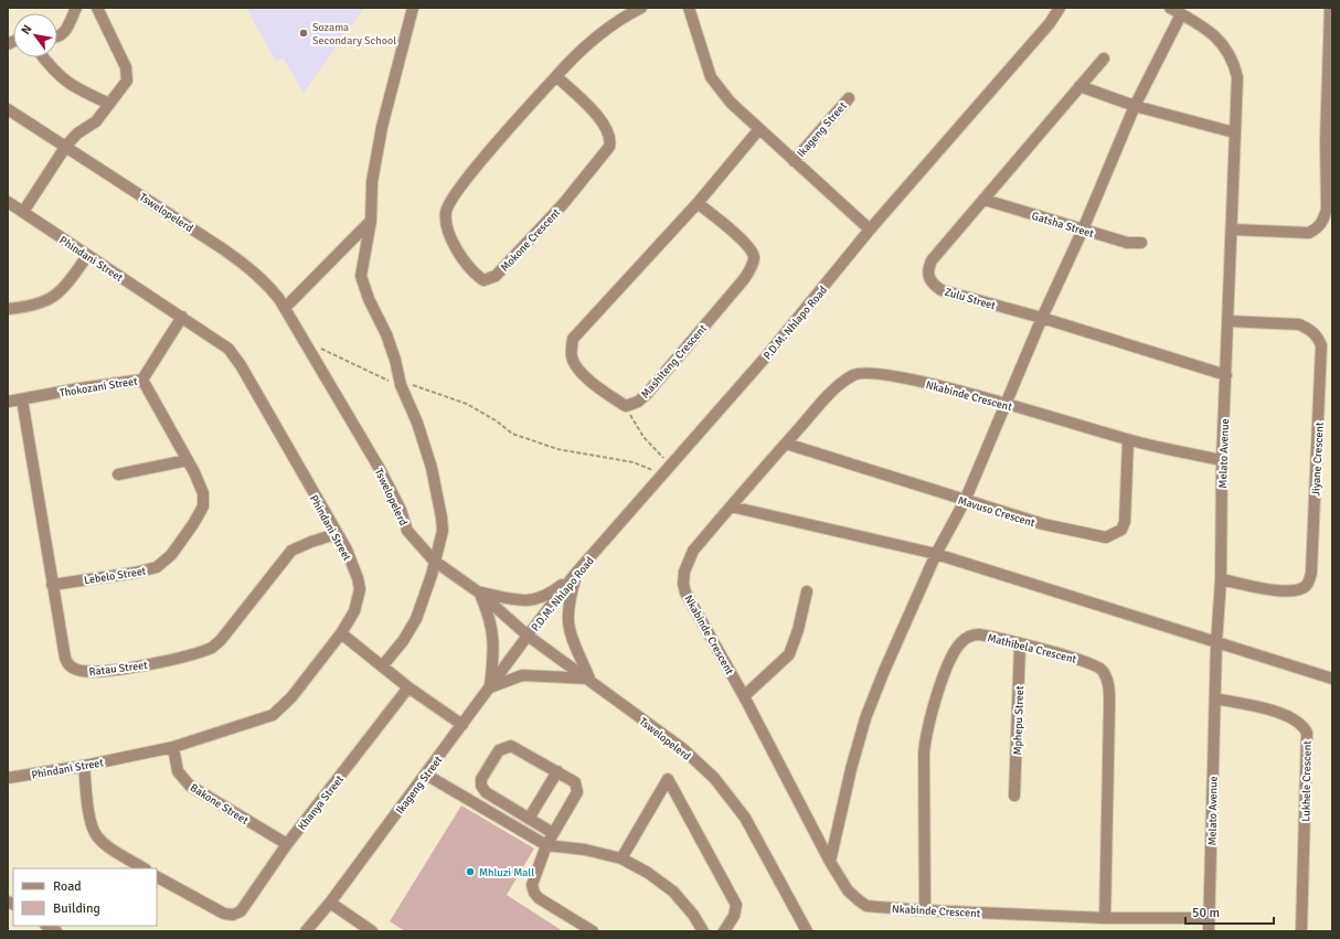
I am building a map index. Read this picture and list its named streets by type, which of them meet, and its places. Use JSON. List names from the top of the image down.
{
  "streets": {
    "street": [
      "Ikageng Street",
      "Tswelopelerd",
      "Gatsha Street",
      "Mokone Crescent",
      "Phindani Street",
      "Zulu Street",
      "P.D.M. Nhlapo Road",
      "Mashiteng Crescent",
      "Thokozani Street",
      "Nkabinde Crescent",
      "Melato Avenue",
      "Jiyane Crescent",
      "Mavuso Crescent",
      "Lebelo Street",
      "Mathibela Crescent",
      "Ratau Street",
      "Mphepu Street",
      "Lukhele Crescent",
      "Khanya Street",
      "Bakone Street"
    ]
  },
  "crossings": [
    ["Ikageng Street", "Tswelopelerd"],
    ["Ikageng Street", "P.D.M. Nhlapo Road"],
    ["Tswelopelerd", "P.D.M. Nhlapo Road"],
    ["Gatsha Street", "Zulu Street"],
    ["Phindani Street", "Thokozani Street"],
    ["Phindani Street", "Ratau Street"],
    ["Phindani Street", "Bakone Street"],
    ["Zulu Street", "Melato Avenue"],
    ["Thokozani Street", "Lebelo Street"],
    ["Thokozani Street", "Ratau Street"],
    ["Nkabinde Crescent", "Melato Avenue"],
    ["Nkabinde Crescent", "Mavuso Crescent"],
    ["Nkabinde Crescent", "Mathibela Crescent"],
    ["Melato Avenue", "Jiyane Crescent"],
    ["Melato Avenue", "Lukhele Crescent"],
    ["Lebelo Street", "Ratau Street"],
    ["Mathibela Crescent", "Mphepu Street"],
    ["Khanya Street", "Bakone Street"]
  ],
  "places": ["Sozama Secondary School", "Mhluzi Mall"],
  "legend": ["Road", "Building"],
  "scale_bar": "50 m",
  "north": "top left"
}
